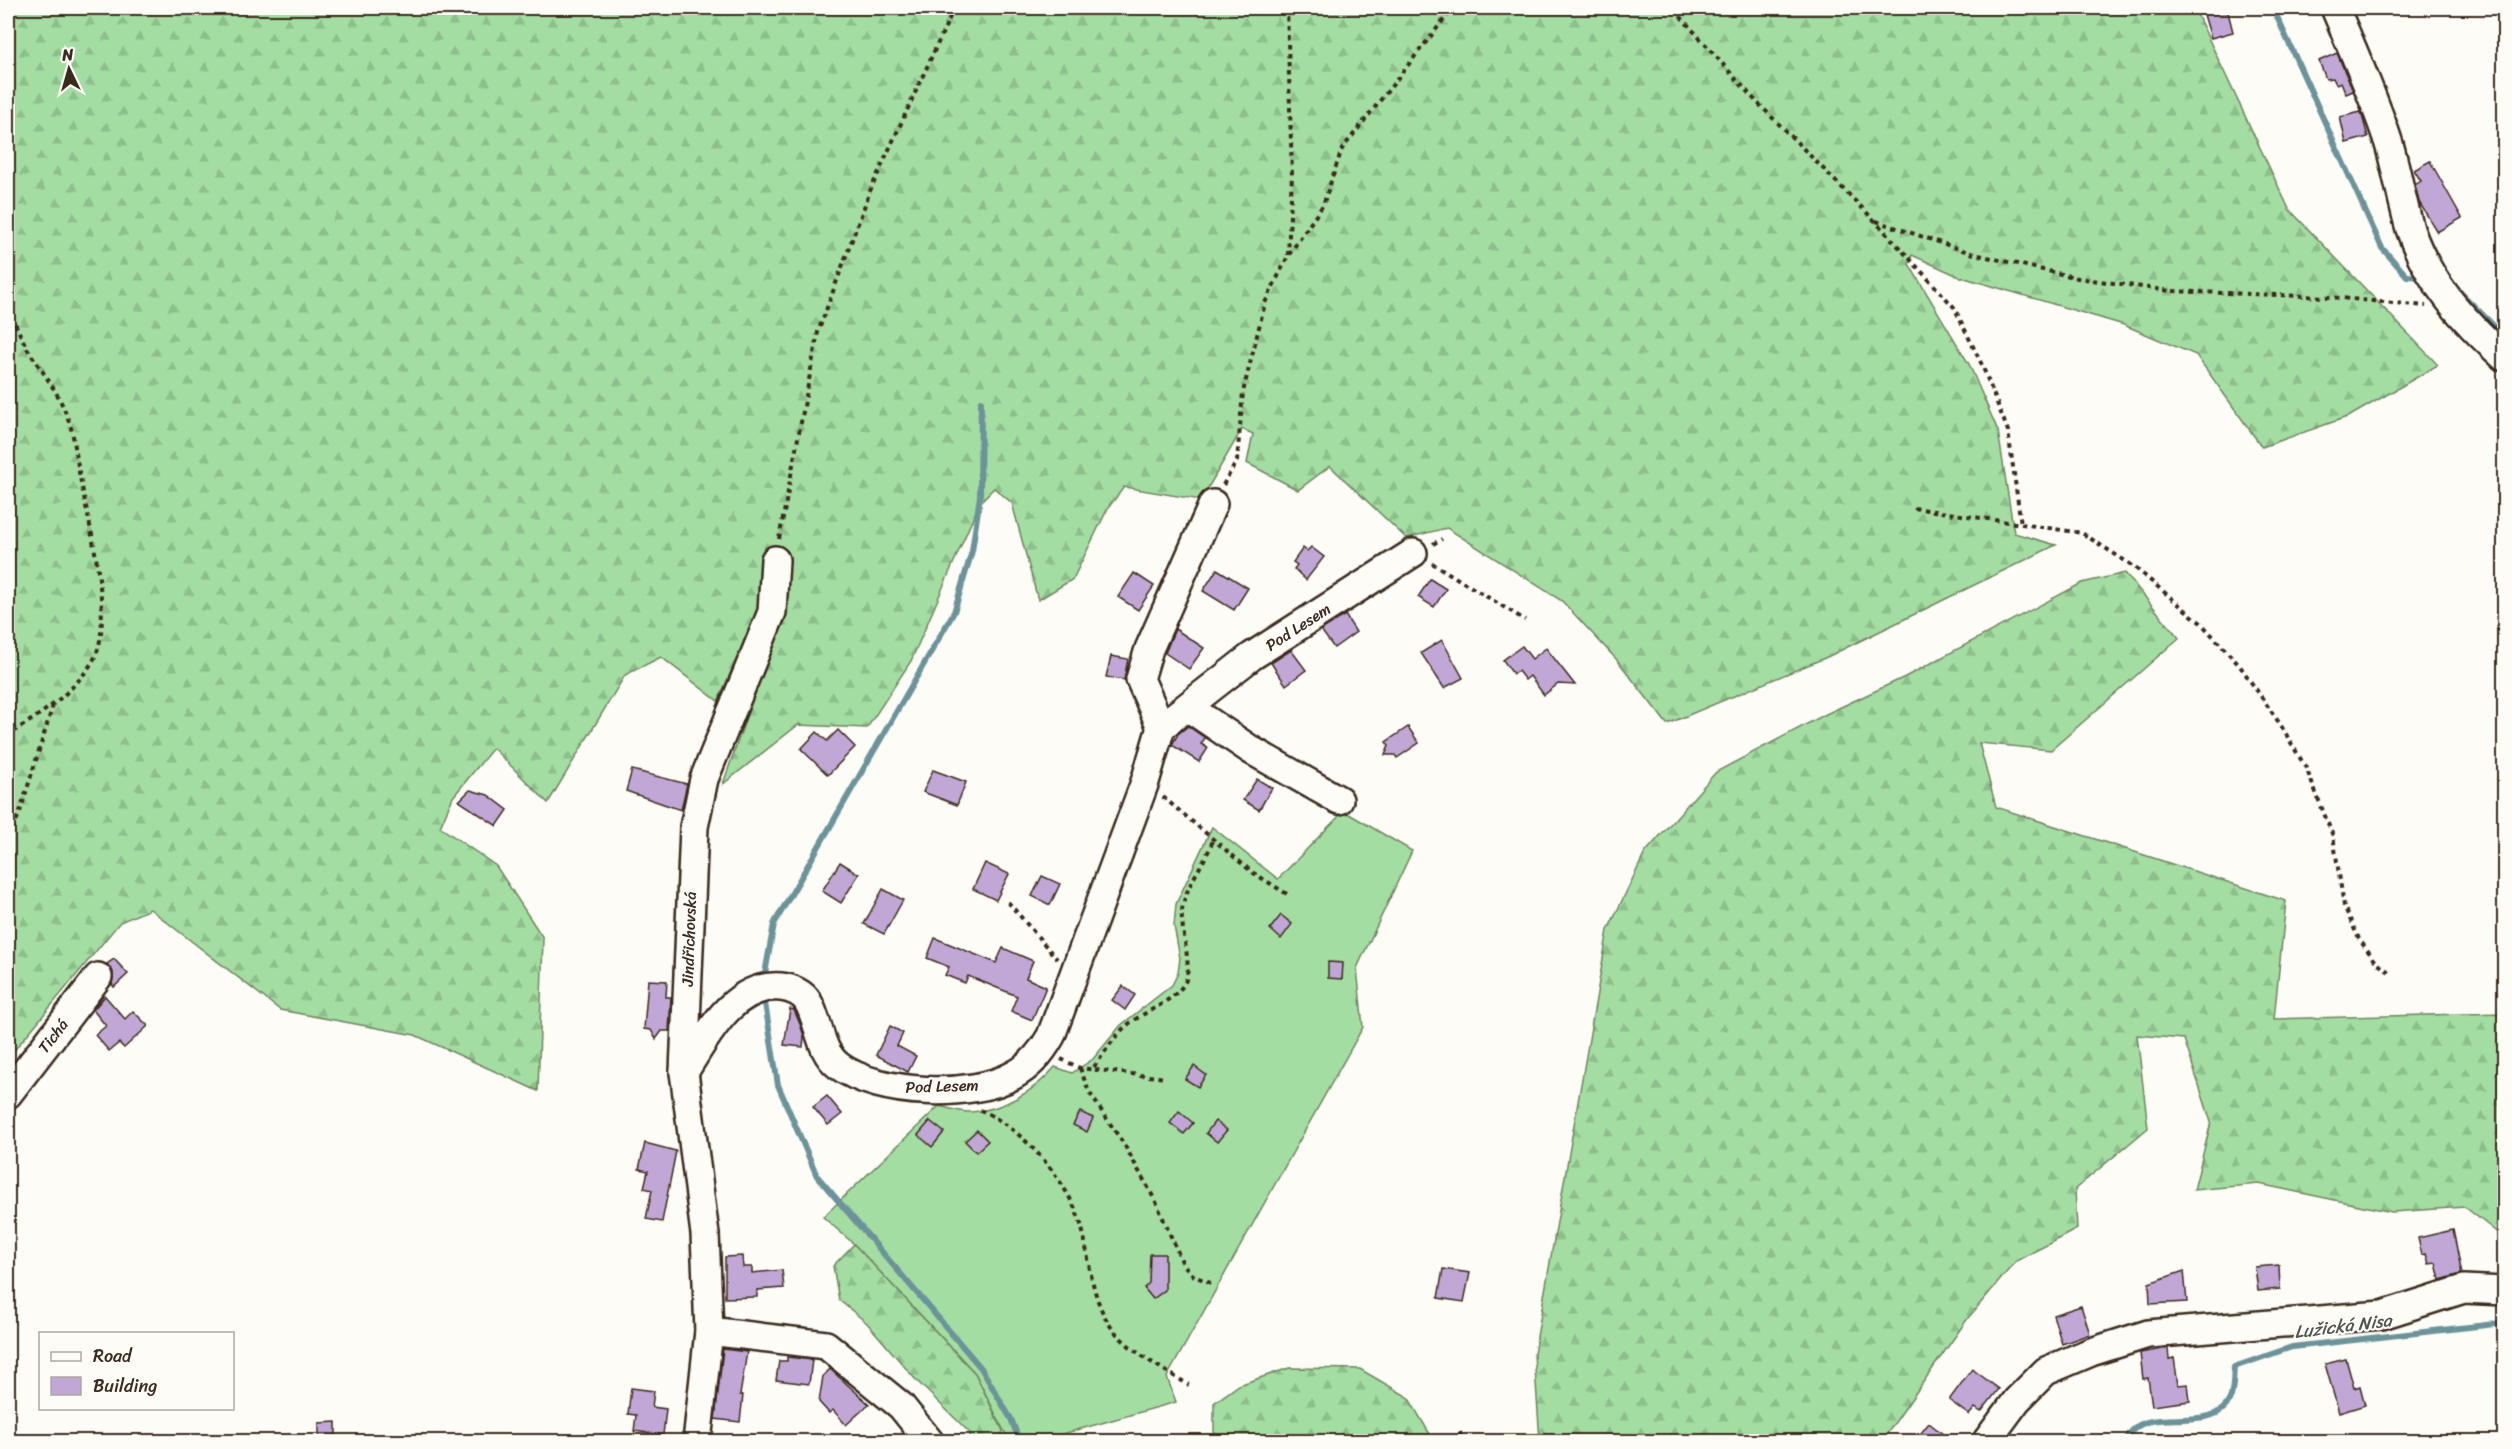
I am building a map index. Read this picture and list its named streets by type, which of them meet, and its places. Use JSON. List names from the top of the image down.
{
  "streets": {
    "street": ["Pod Lesem", "Jindřichovská", "Tichá"]
  },
  "crossings": [
    ["Pod Lesem", "Jindřichovská"]
  ],
  "water": ["Lužická Nisa"],
  "legend": ["Road", "Building"],
  "north": "top"
}
